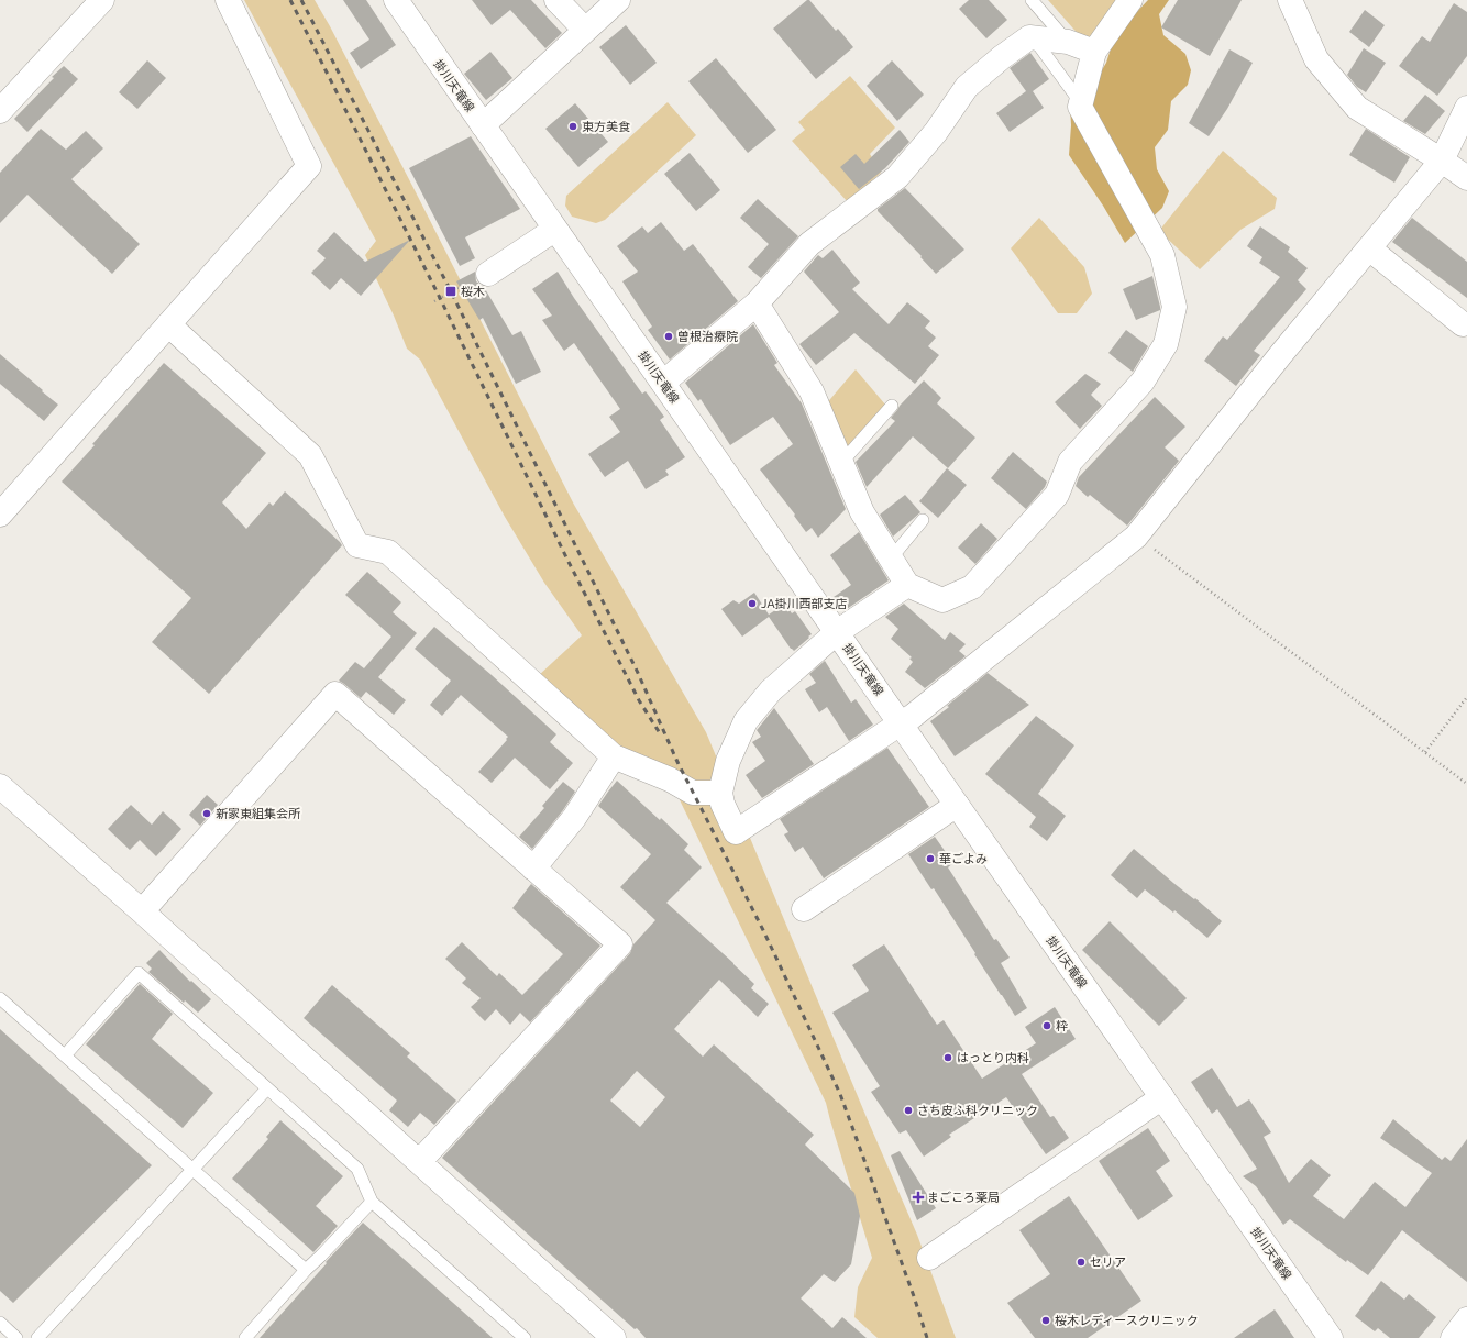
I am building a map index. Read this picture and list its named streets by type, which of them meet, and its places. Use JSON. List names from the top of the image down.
{
  "streets": {
    "street": ["掛川天竜線"]
  },
  "places": {
    "other": [
      "東方美食",
      "曽根治療院",
      "JA掛川西部支店",
      "新家東組集会所",
      "華ごよみ",
      "粋",
      "はっとり内科",
      "さち皮ふ科クリニック",
      "セリア",
      "桜木レディースクリニック"
    ],
    "transit": ["桜木"],
    "health": ["まごころ薬局"]
  }
}
